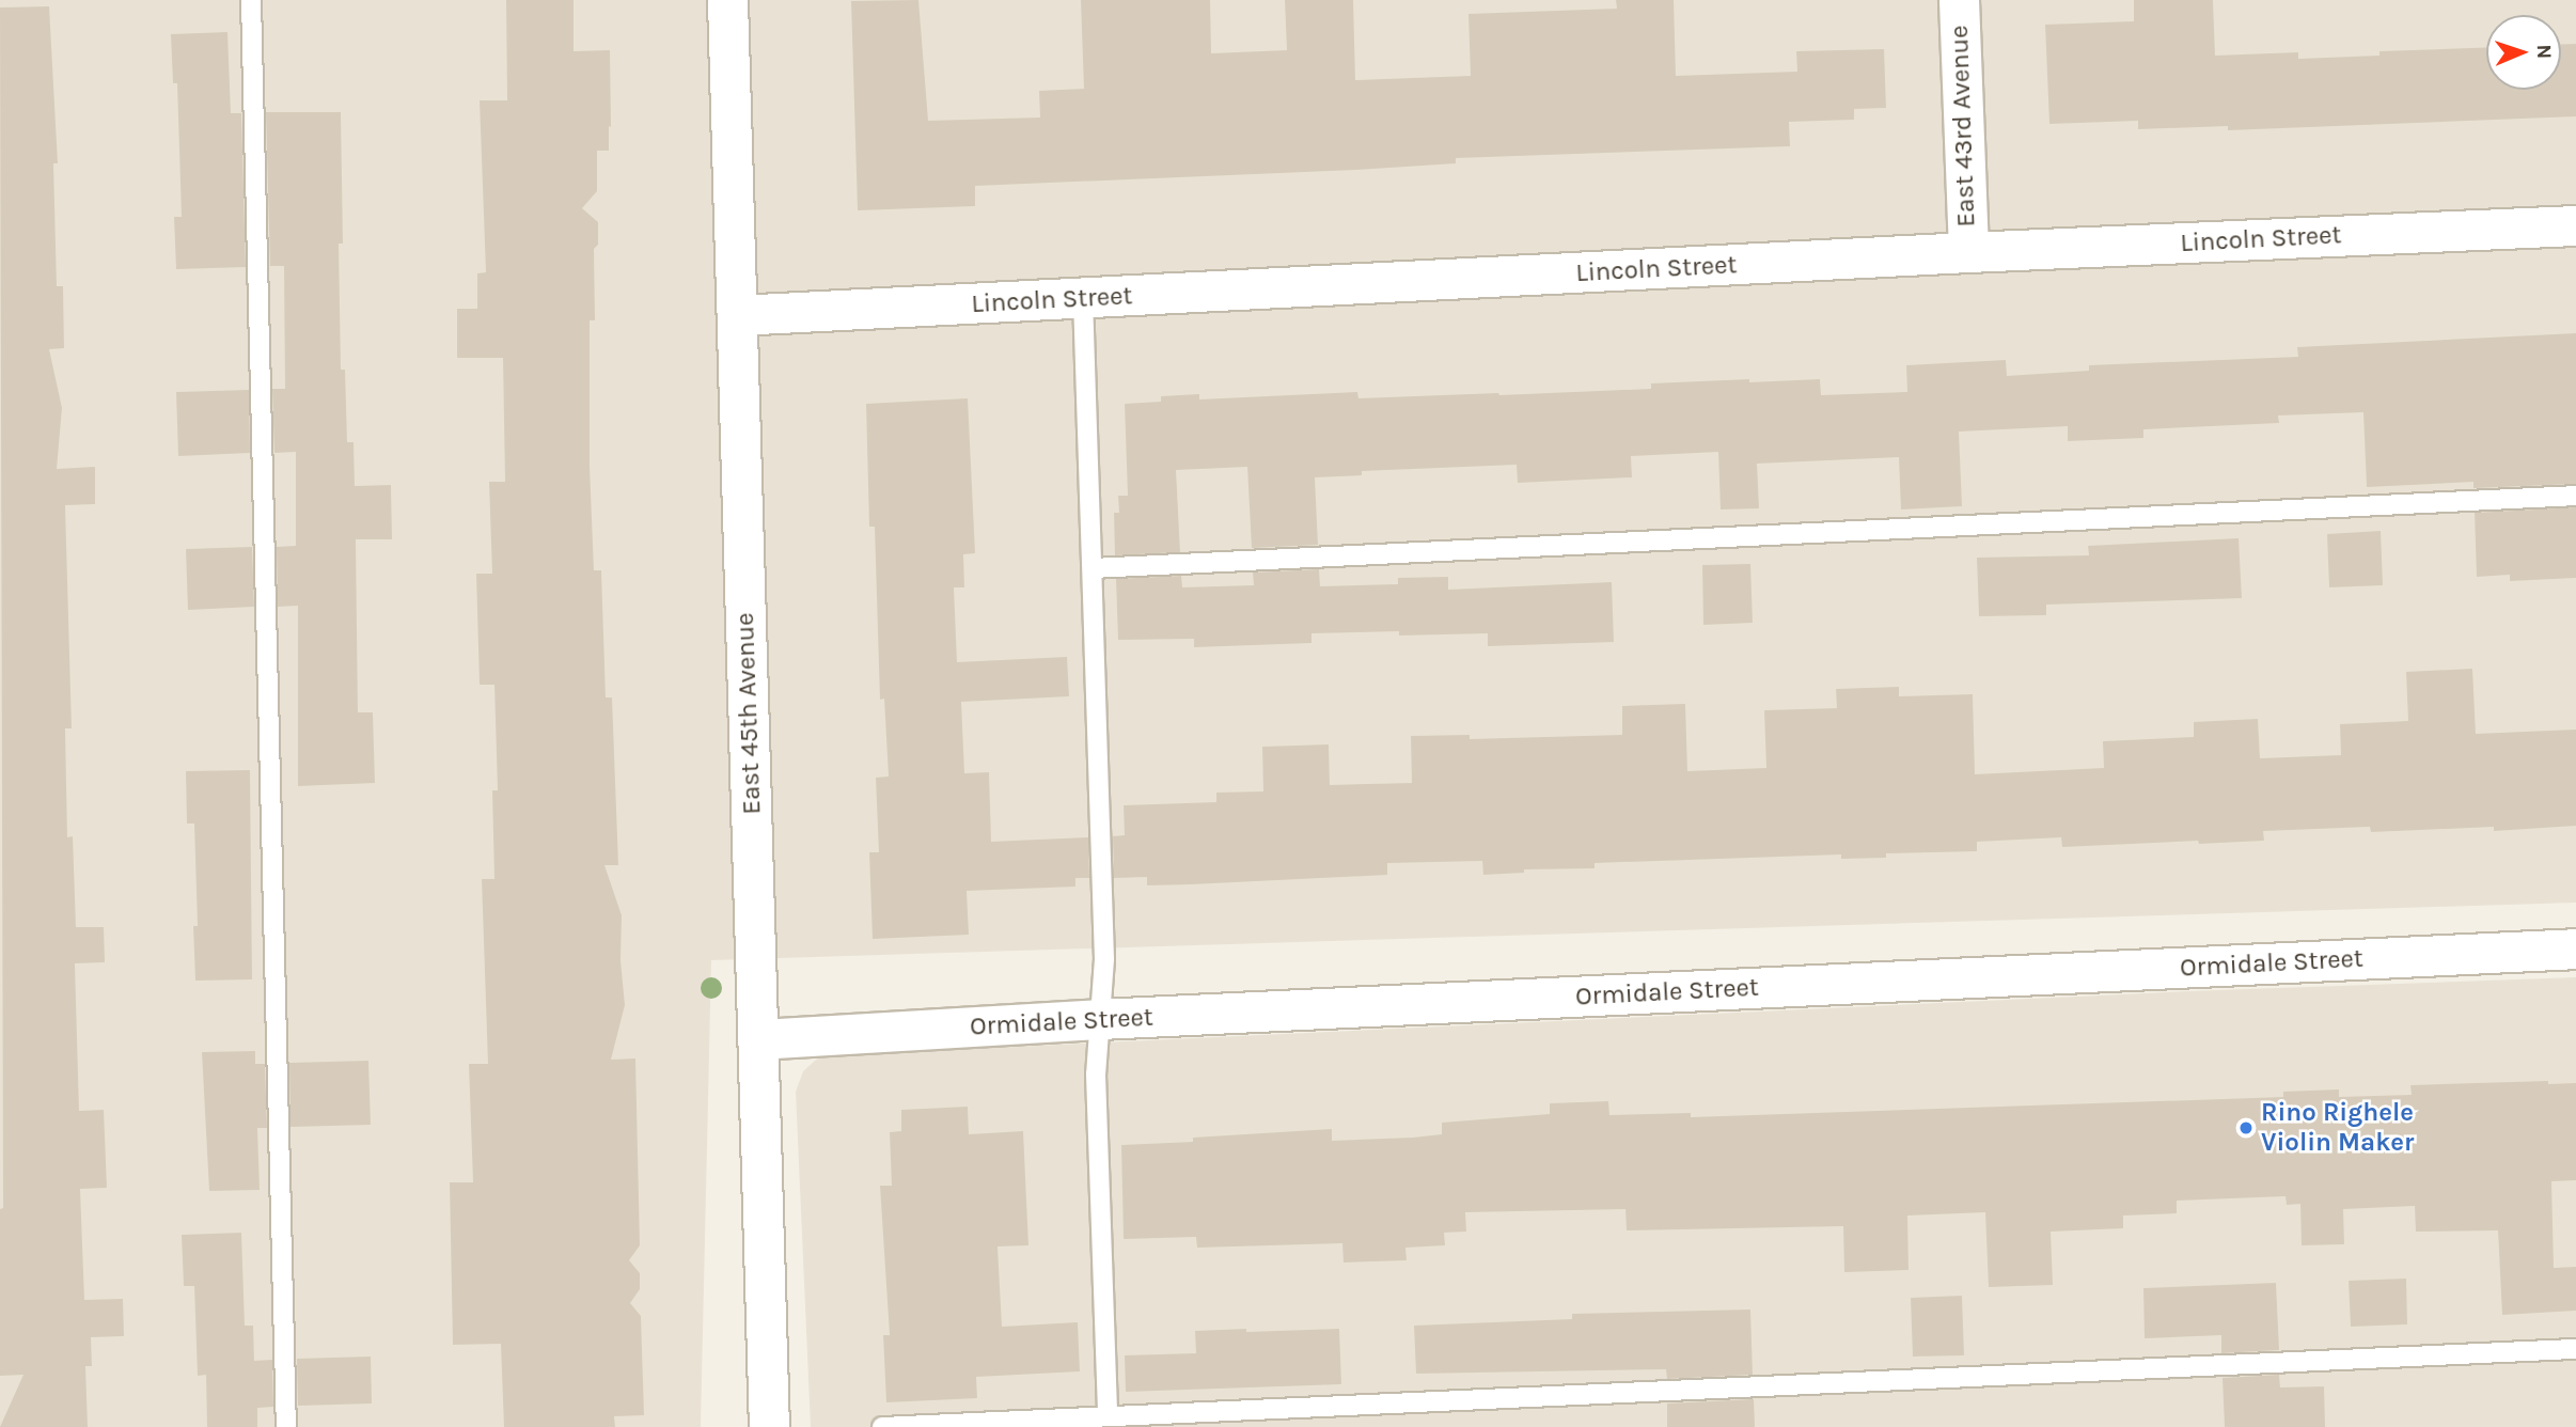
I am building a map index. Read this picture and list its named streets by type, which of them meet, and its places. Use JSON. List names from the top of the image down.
{
  "streets": {
    "street": [
      "East 43rd Avenue",
      "Lincoln Street",
      "East 45th Avenue",
      "Ormidale Street"
    ]
  },
  "crossings": [
    ["East 43rd Avenue", "Lincoln Street"],
    ["Lincoln Street", "East 45th Avenue"],
    ["East 45th Avenue", "Ormidale Street"]
  ],
  "places": ["Rino Righele Violin Maker"],
  "north": "right"
}
